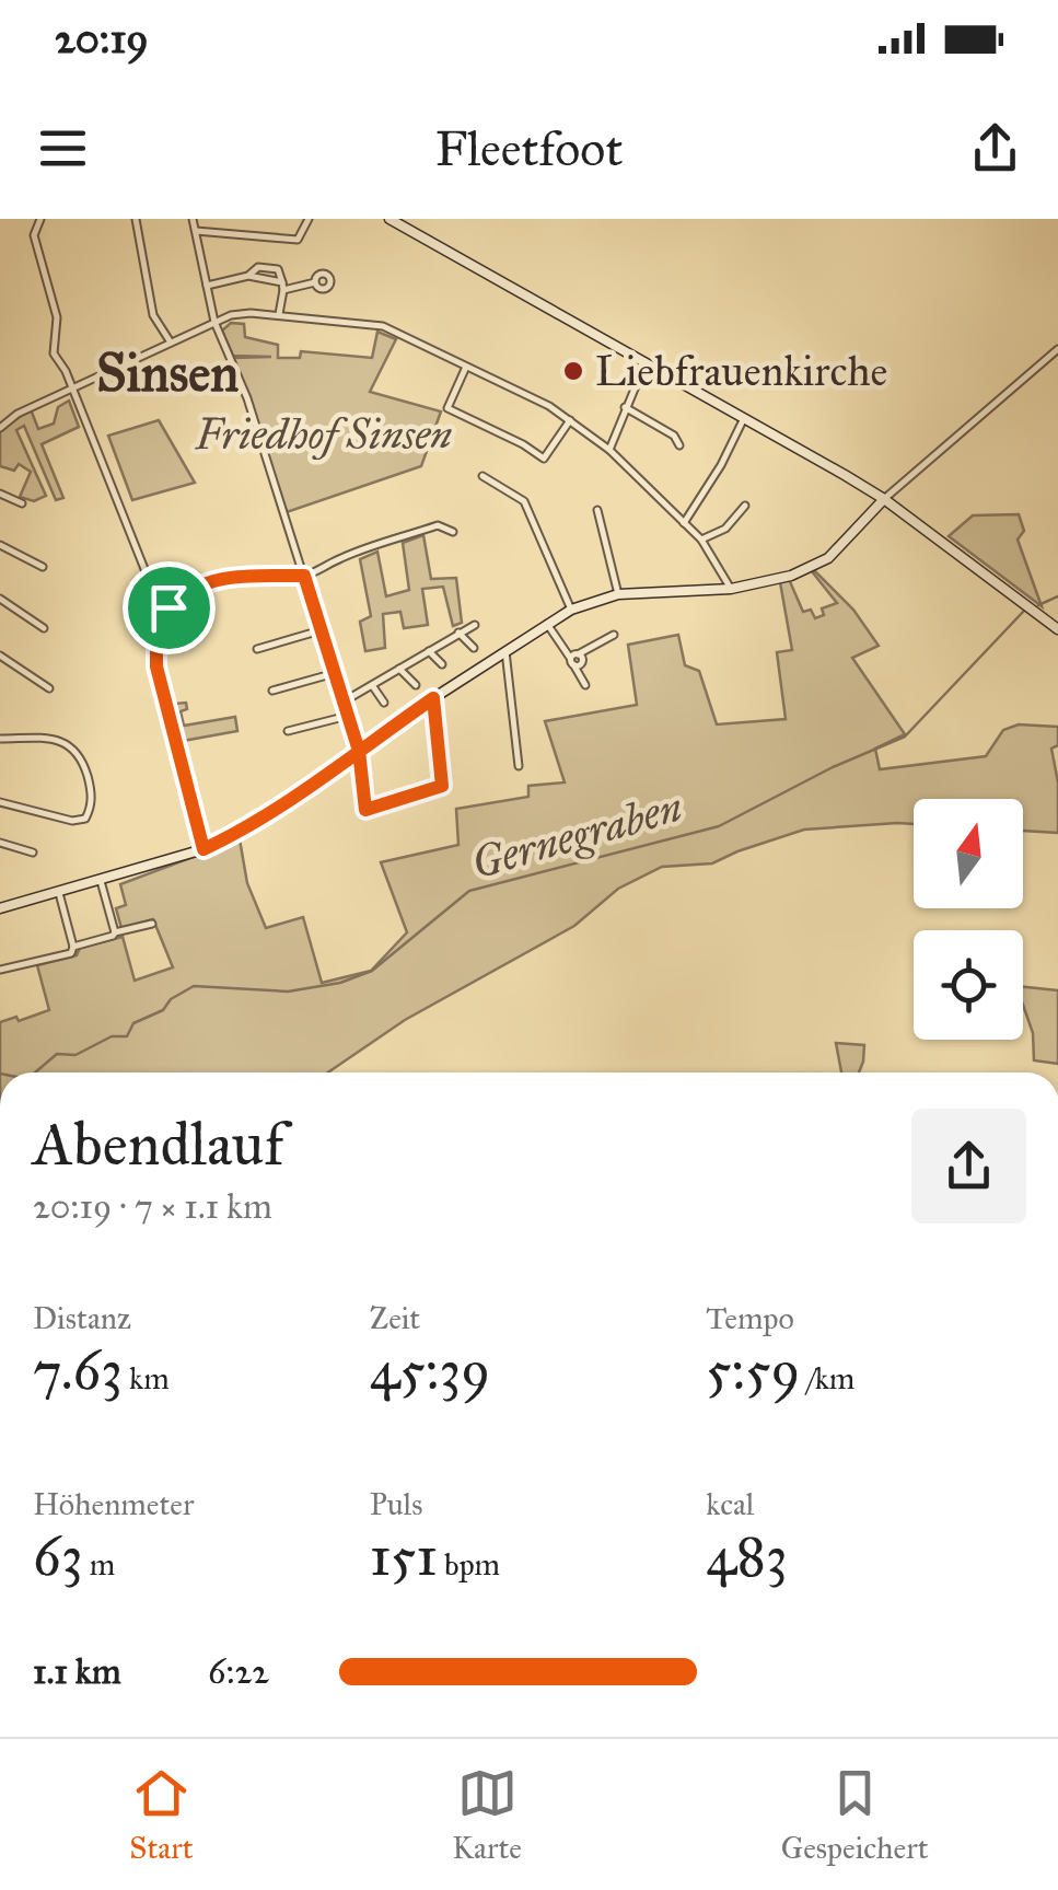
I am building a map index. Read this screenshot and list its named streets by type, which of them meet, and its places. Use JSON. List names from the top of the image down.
{
  "districts": ["Sinsen"],
  "water": ["Gernegraben"],
  "parks": ["Friedhof Sinsen"],
  "places": ["Liebfrauenkirche"],
  "north": "top",
  "page": {
    "status": "20:19",
    "header": "Fleetfoot",
    "heading": ["Abendlauf", "20:19 · 7 × 1.1 km"],
    "stats": [
      ["Distanz", "7.63 km"],
      ["Zeit", "45:39"],
      ["Tempo", "5:59 /km"],
      ["Höhenmeter", "63 m"],
      ["Puls", "151 bpm"],
      ["kcal", "483"]
    ],
    "list": [
      {
        "name": "1.1 km",
        "note": "6:22"
      }
    ],
    "tabs": ["Start", "Karte", "Gespeichert"]
  }
}
